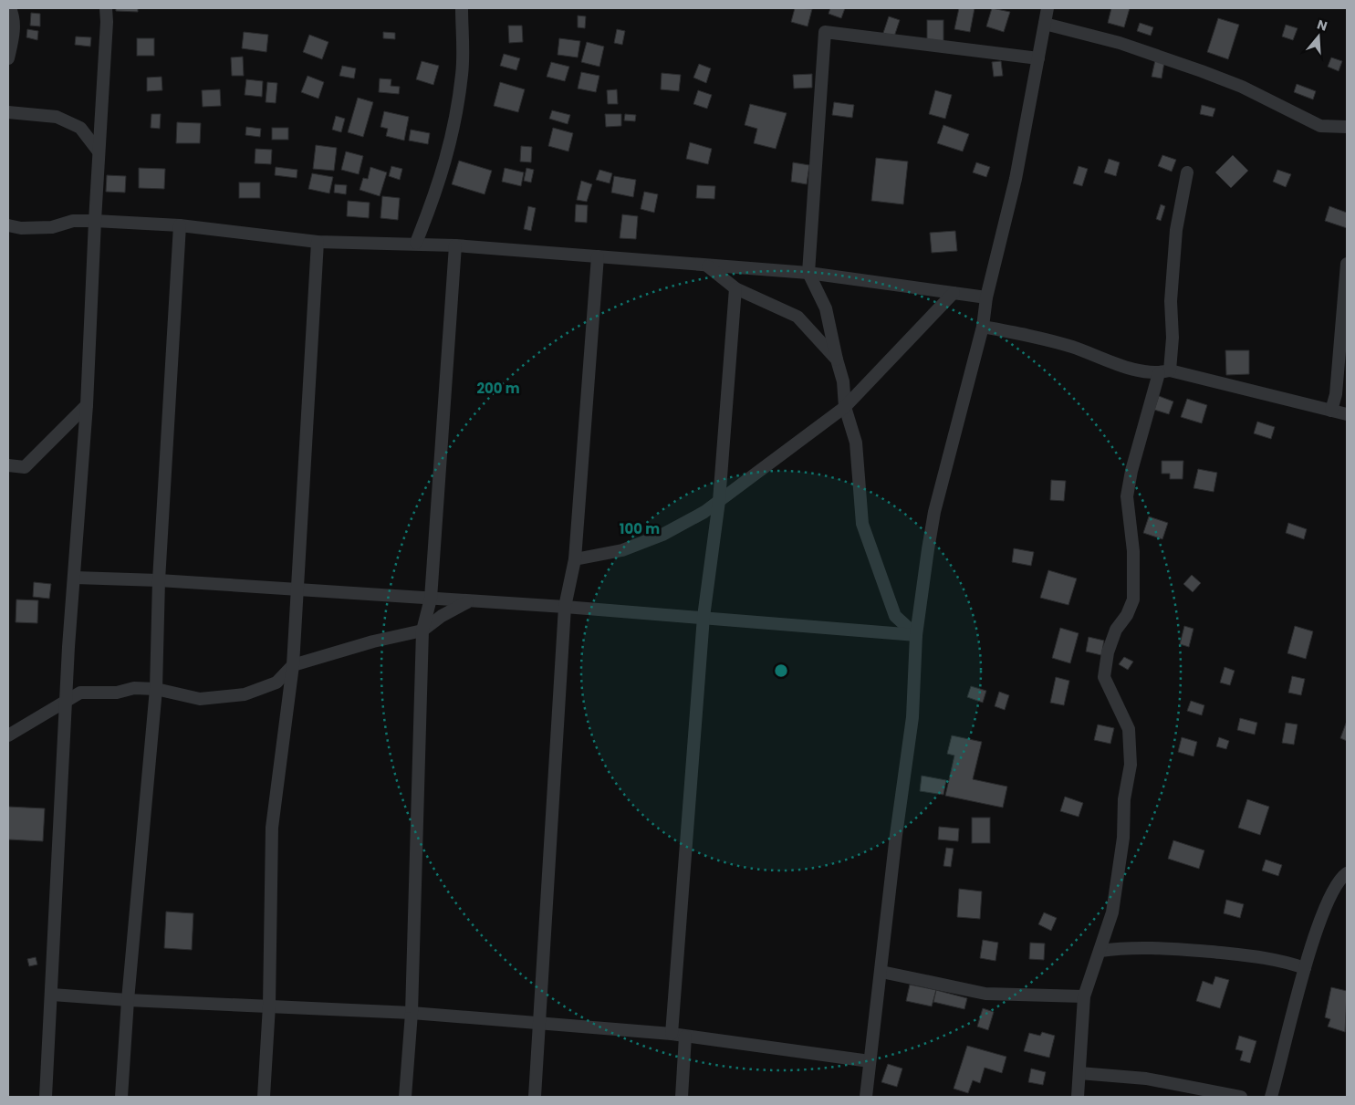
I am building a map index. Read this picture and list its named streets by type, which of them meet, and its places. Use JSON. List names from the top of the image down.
{
  "north": "top",
  "rings": ["200 m", "100 m"]
}
